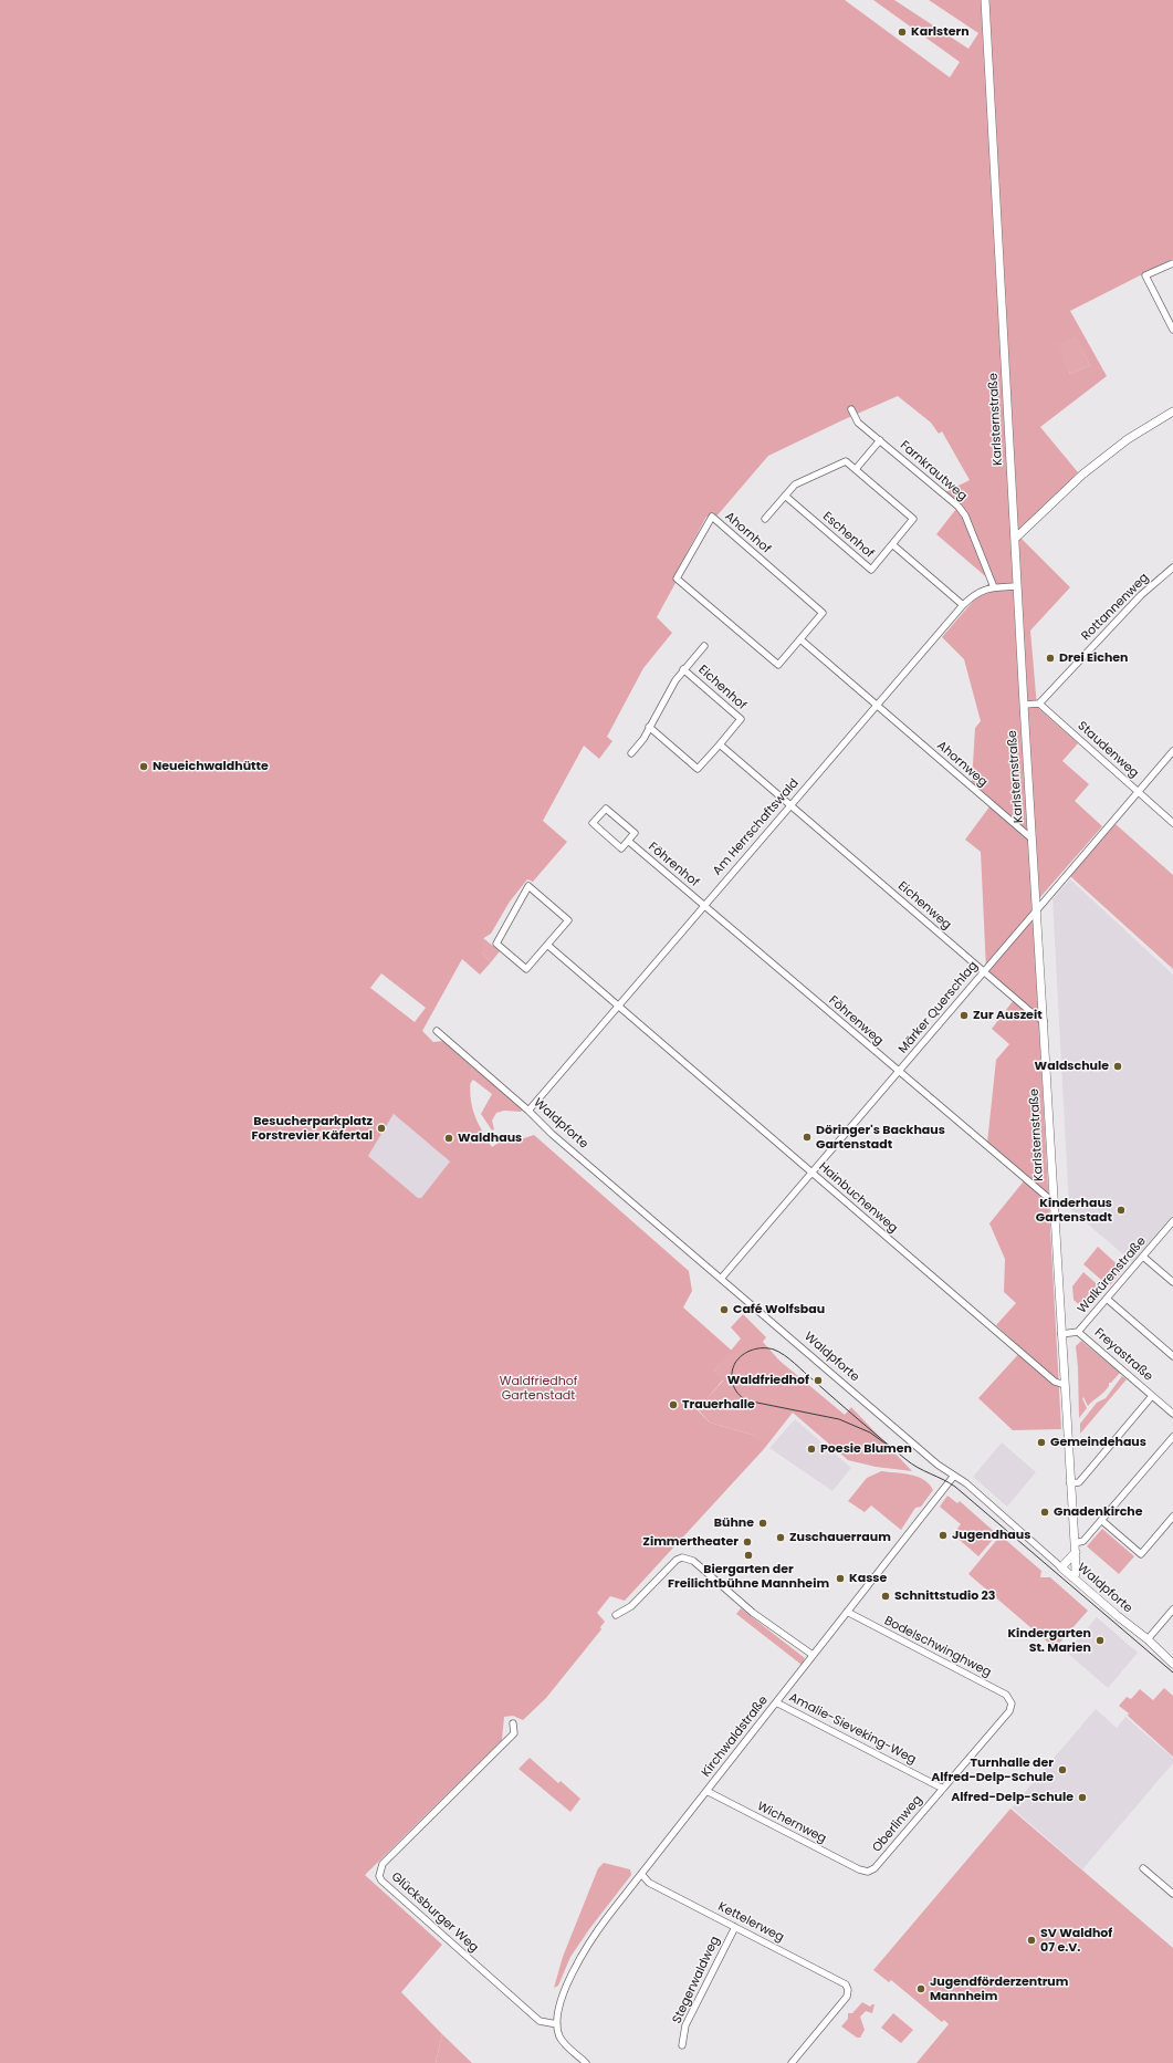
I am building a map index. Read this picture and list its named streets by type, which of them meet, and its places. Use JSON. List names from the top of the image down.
{
  "streets": {
    "street": [
      "Karlsternstraße",
      "Farnkrautweg",
      "Ahornhof",
      "Eschenhof",
      "Rottannenweg",
      "Eichenhof",
      "Staudenweg",
      "Ahornweg",
      "Am Herrschaftswald",
      "Föhrenhof",
      "Eichenweg",
      "Märker Querschlag",
      "Föhrenweg",
      "Waldpforte",
      "Hainbuchenweg",
      "Walkürenstraße",
      "Freyastraße",
      "Bodelschwinghweg",
      "Amalie-Sieveking-Weg",
      "Kirchwaldstraße",
      "Wichernweg",
      "Oberlinweg",
      "Glücksburger Weg",
      "Kettelerweg",
      "Stegerwaldweg"
    ]
  },
  "crossings": [
    ["Karlsternstraße", "Ahornweg"],
    ["Karlsternstraße", "Am Herrschaftswald"],
    ["Karlsternstraße", "Eichenweg"],
    ["Karlsternstraße", "Märker Querschlag"],
    ["Karlsternstraße", "Föhrenweg"],
    ["Karlsternstraße", "Waldpforte"],
    ["Karlsternstraße", "Hainbuchenweg"],
    ["Karlsternstraße", "Walkürenstraße"],
    ["Farnkrautweg", "Am Herrschaftswald"],
    ["Eschenhof", "Am Herrschaftswald"],
    ["Rottannenweg", "Staudenweg"],
    ["Staudenweg", "Märker Querschlag"],
    ["Ahornweg", "Am Herrschaftswald"],
    ["Am Herrschaftswald", "Föhrenhof"],
    ["Am Herrschaftswald", "Eichenweg"],
    ["Am Herrschaftswald", "Föhrenweg"],
    ["Am Herrschaftswald", "Waldpforte"],
    ["Am Herrschaftswald", "Hainbuchenweg"],
    ["Föhrenhof", "Föhrenweg"],
    ["Eichenweg", "Märker Querschlag"],
    ["Märker Querschlag", "Föhrenweg"],
    ["Märker Querschlag", "Waldpforte"],
    ["Märker Querschlag", "Hainbuchenweg"],
    ["Waldpforte", "Kirchwaldstraße"],
    ["Walkürenstraße", "Freyastraße"],
    ["Bodelschwinghweg", "Kirchwaldstraße"],
    ["Bodelschwinghweg", "Oberlinweg"],
    ["Amalie-Sieveking-Weg", "Kirchwaldstraße"],
    ["Amalie-Sieveking-Weg", "Oberlinweg"],
    ["Kirchwaldstraße", "Wichernweg"],
    ["Kirchwaldstraße", "Glücksburger Weg"],
    ["Kirchwaldstraße", "Kettelerweg"],
    ["Wichernweg", "Oberlinweg"],
    ["Kettelerweg", "Stegerwaldweg"]
  ],
  "parks": ["Waldfriedhof Gartenstadt"],
  "places": [
    "Karlstern",
    "Drei Eichen",
    "Neueichwaldhütte",
    "Zur Auszeit",
    "Waldschule",
    "Besucherparkplatz Forstrevier Käfertal",
    "Döringer's Backhaus Gartenstadt",
    "Waldhaus",
    "Kinderhaus Gartenstadt",
    "Café Wolfsbau",
    "Waldfriedhof",
    "Trauerhalle",
    "Gemeindehaus",
    "Poesie Blumen",
    "Gnadenkirche",
    "Bühne",
    "Jugendhaus",
    "Zuschauerraum",
    "Zimmertheater",
    "Biergarten der Freilichtbühne Mannheim",
    "Kasse",
    "Schnittstudio 23",
    "Kindergarten St. Marien",
    "Turnhalle der Alfred-Delp-Schule",
    "Alfred-Delp-Schule",
    "SV Waldhof 07 e.V.",
    "Jugendförderzentrum Mannheim"
  ]
}
